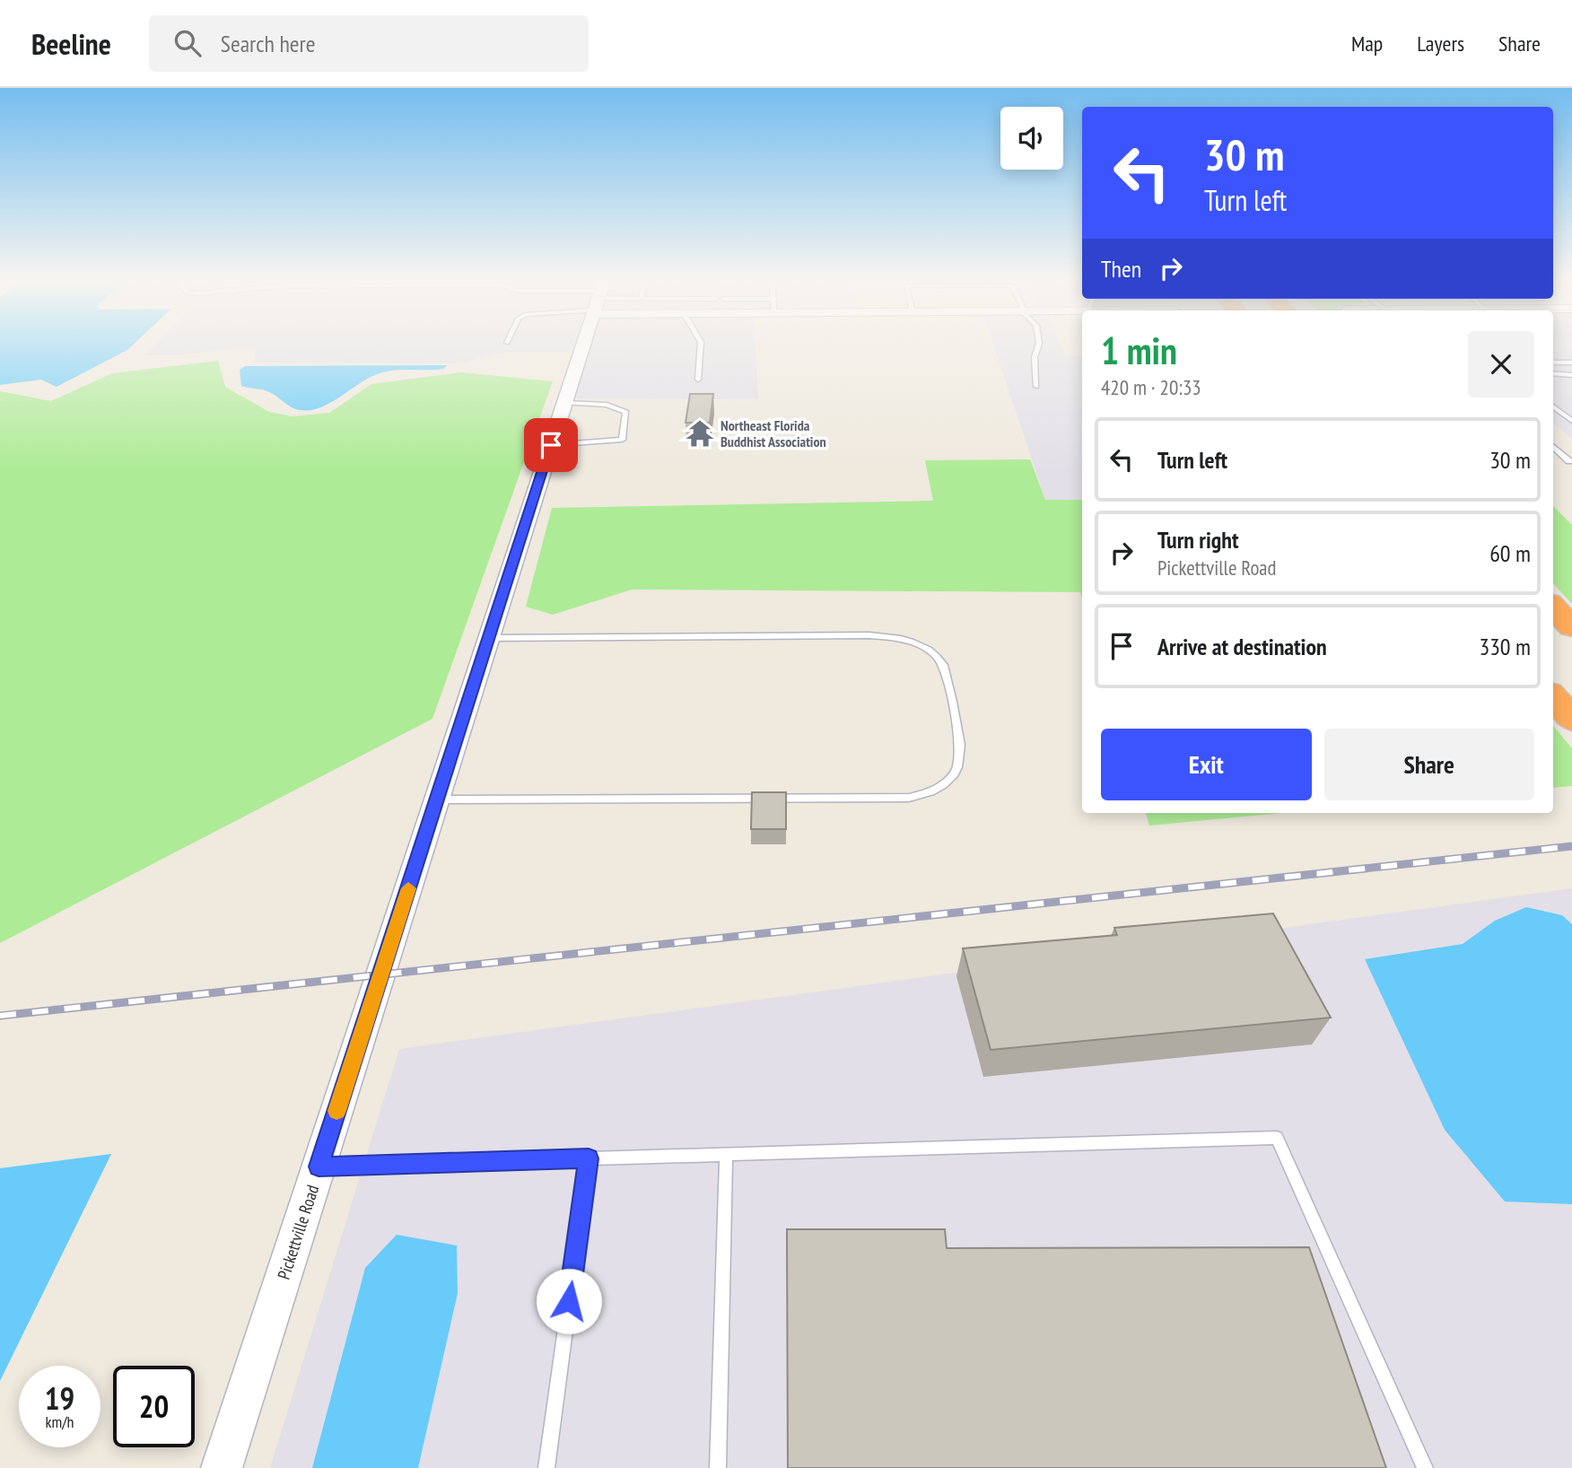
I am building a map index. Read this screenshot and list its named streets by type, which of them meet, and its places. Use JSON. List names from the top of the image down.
{
  "streets": {
    "street": ["Pickettville Road"]
  },
  "places": {
    "temple": ["Northeast Florida Buddhist Association"]
  },
  "page": {
    "header": "Beeline",
    "search": "Search here",
    "nav": ["Map", "Layers", "Share"],
    "turn": ["30 m", "Turn left"],
    "then": "Then",
    "heading": ["1 min", "420 m · 20:33"],
    "list": [
      {
        "name": "Turn left",
        "value": "30 m"
      },
      {
        "name": "Turn right",
        "note": "Pickettville Road",
        "value": "60 m"
      },
      {
        "name": "Arrive at destination",
        "value": "330 m"
      }
    ],
    "buttons": ["Exit", "Share"],
    "speed": "19 km/h",
    "limit": "20"
  }
}
